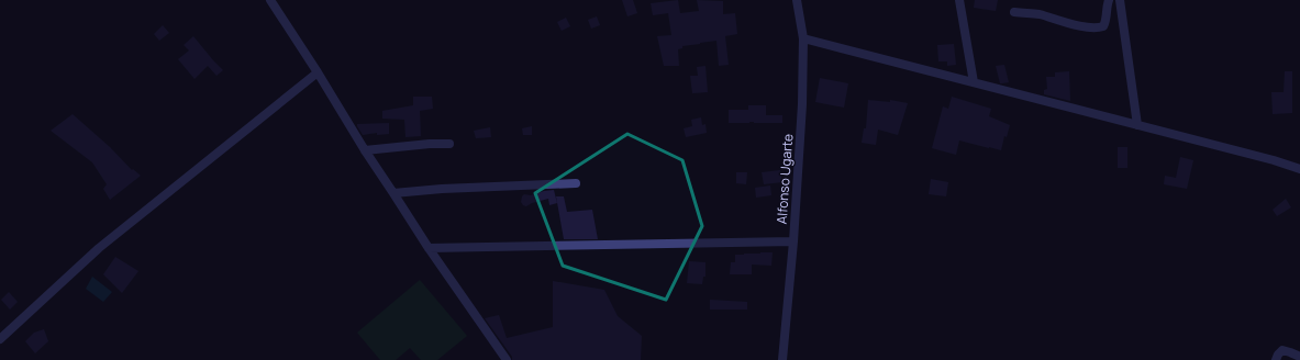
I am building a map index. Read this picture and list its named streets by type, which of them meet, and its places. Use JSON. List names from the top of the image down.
{
  "streets": {
    "street": ["Alfonso Ugarte"]
  }
}
